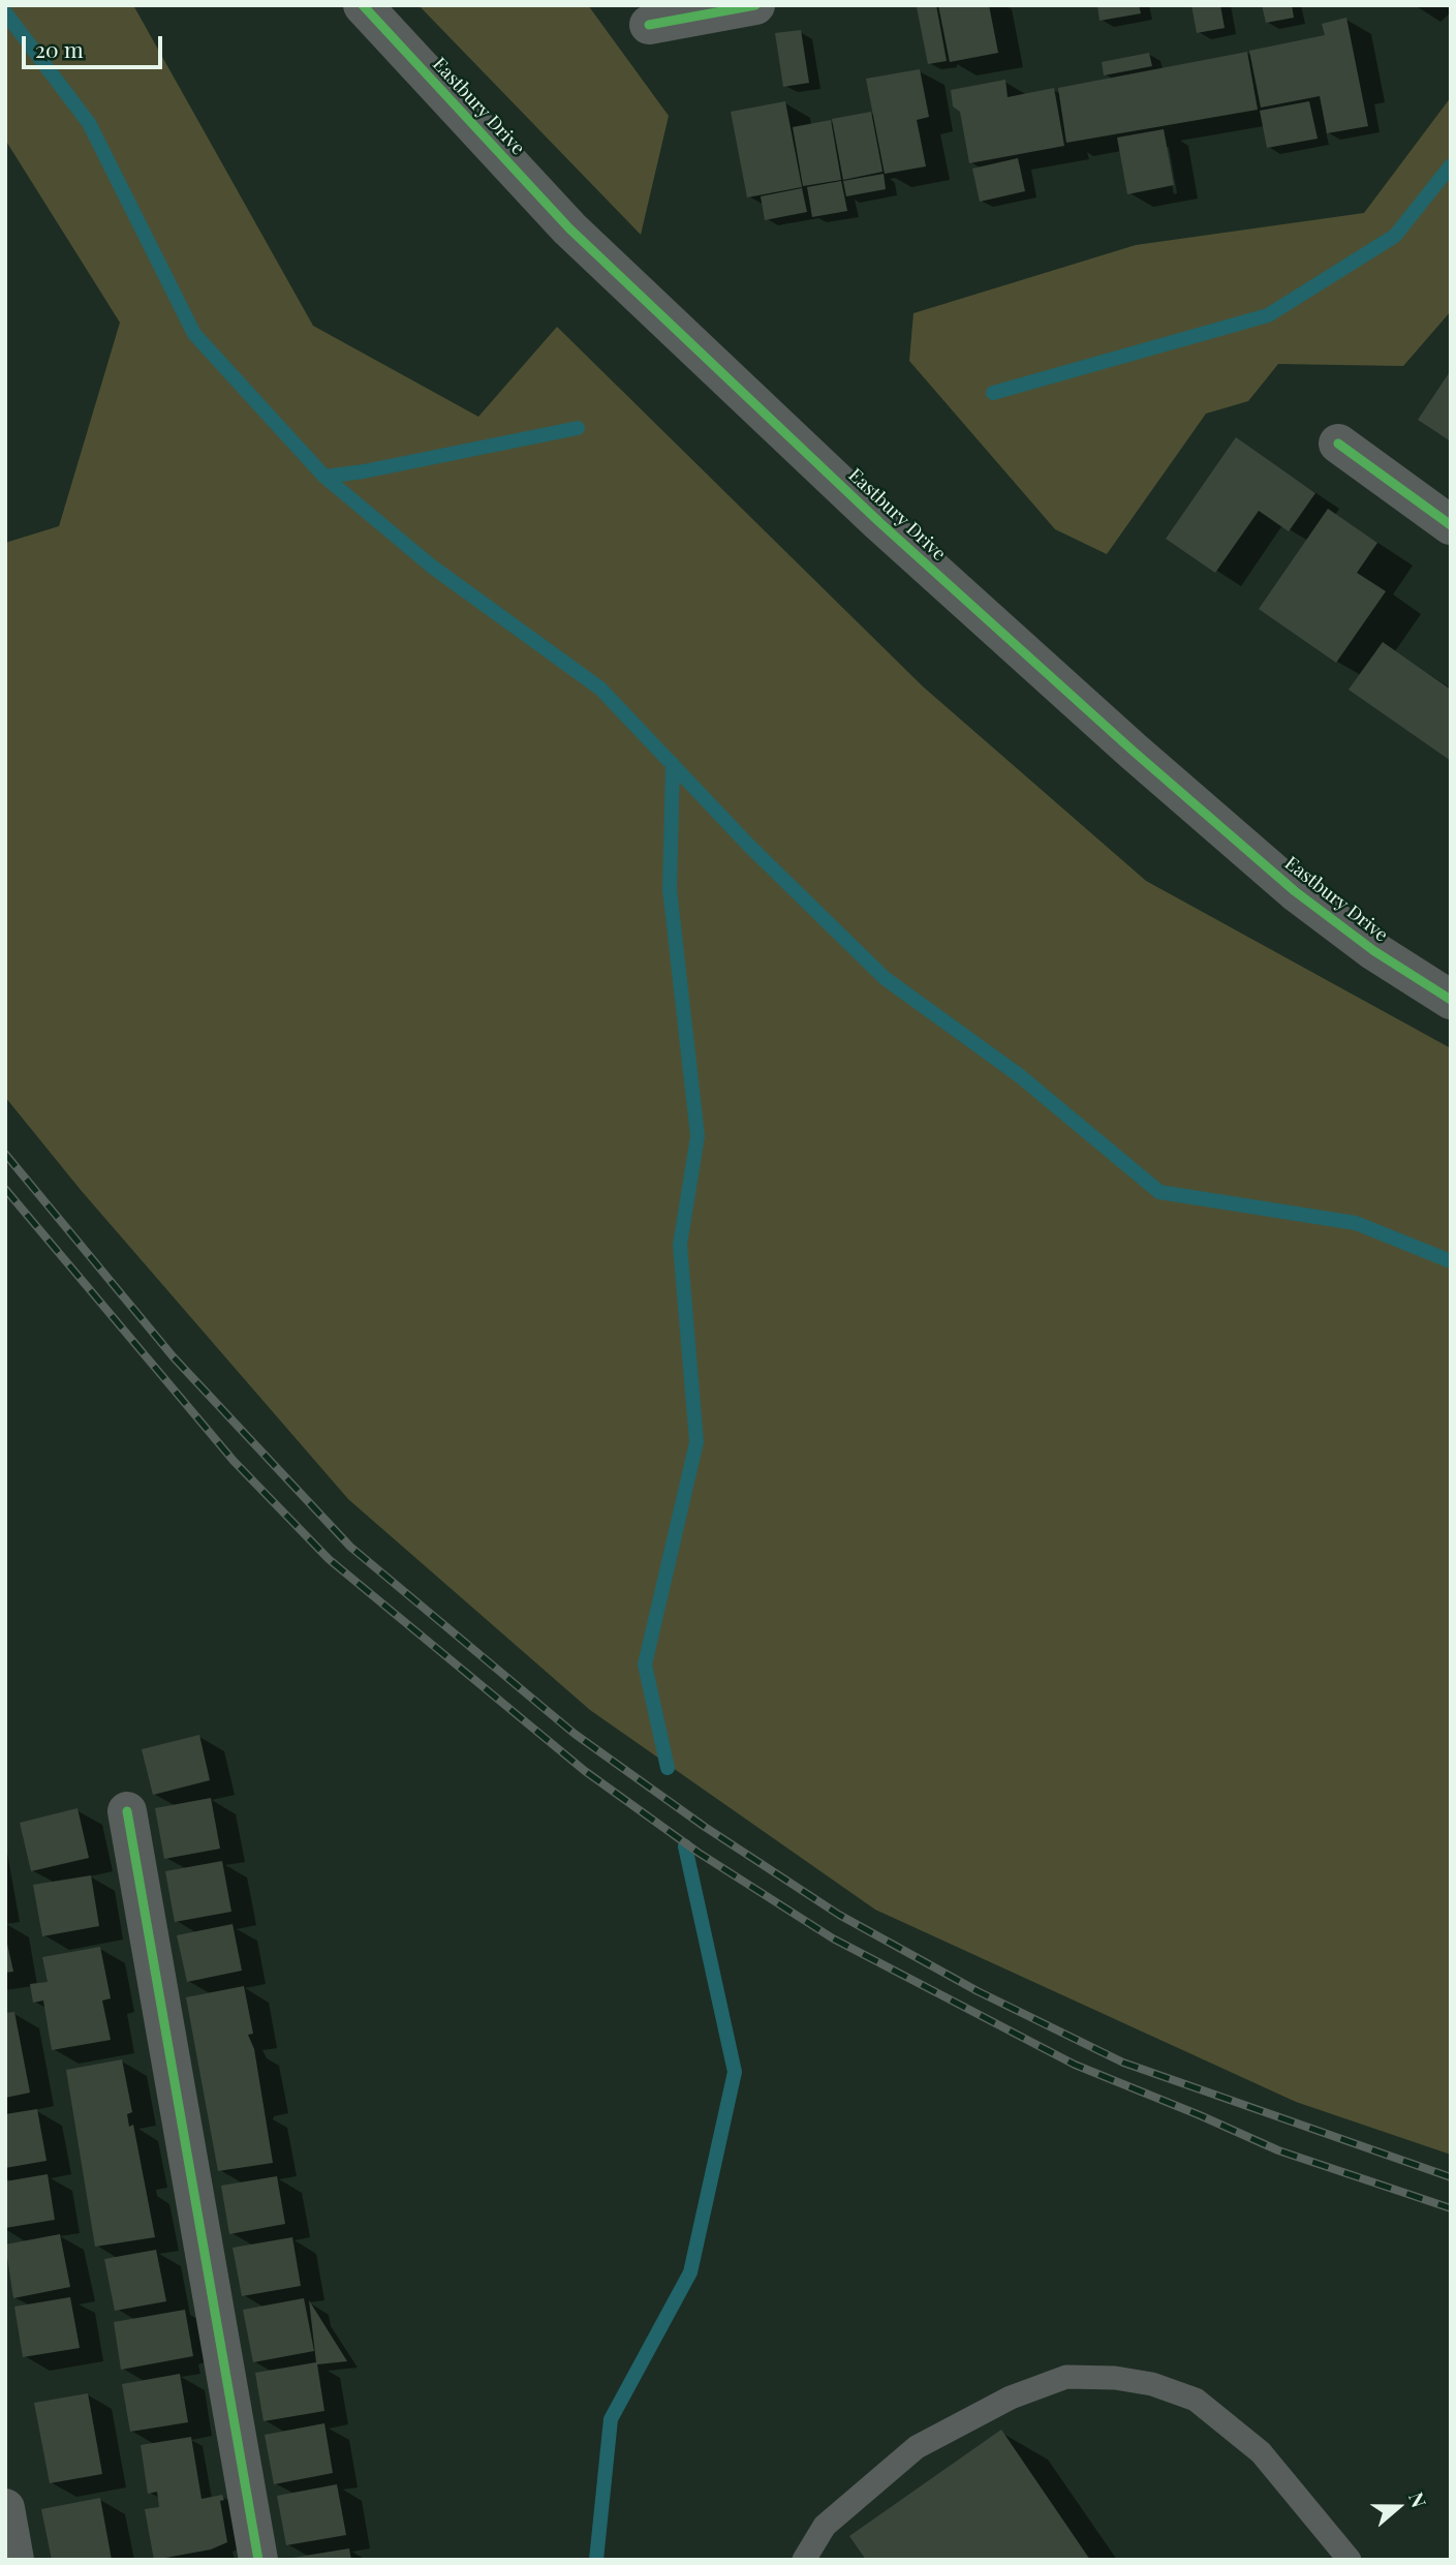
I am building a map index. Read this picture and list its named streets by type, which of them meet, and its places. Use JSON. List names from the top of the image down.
{
  "streets": {
    "street": ["Eastbury Drive"]
  },
  "scale_bar": "20 m",
  "north": "right"
}
